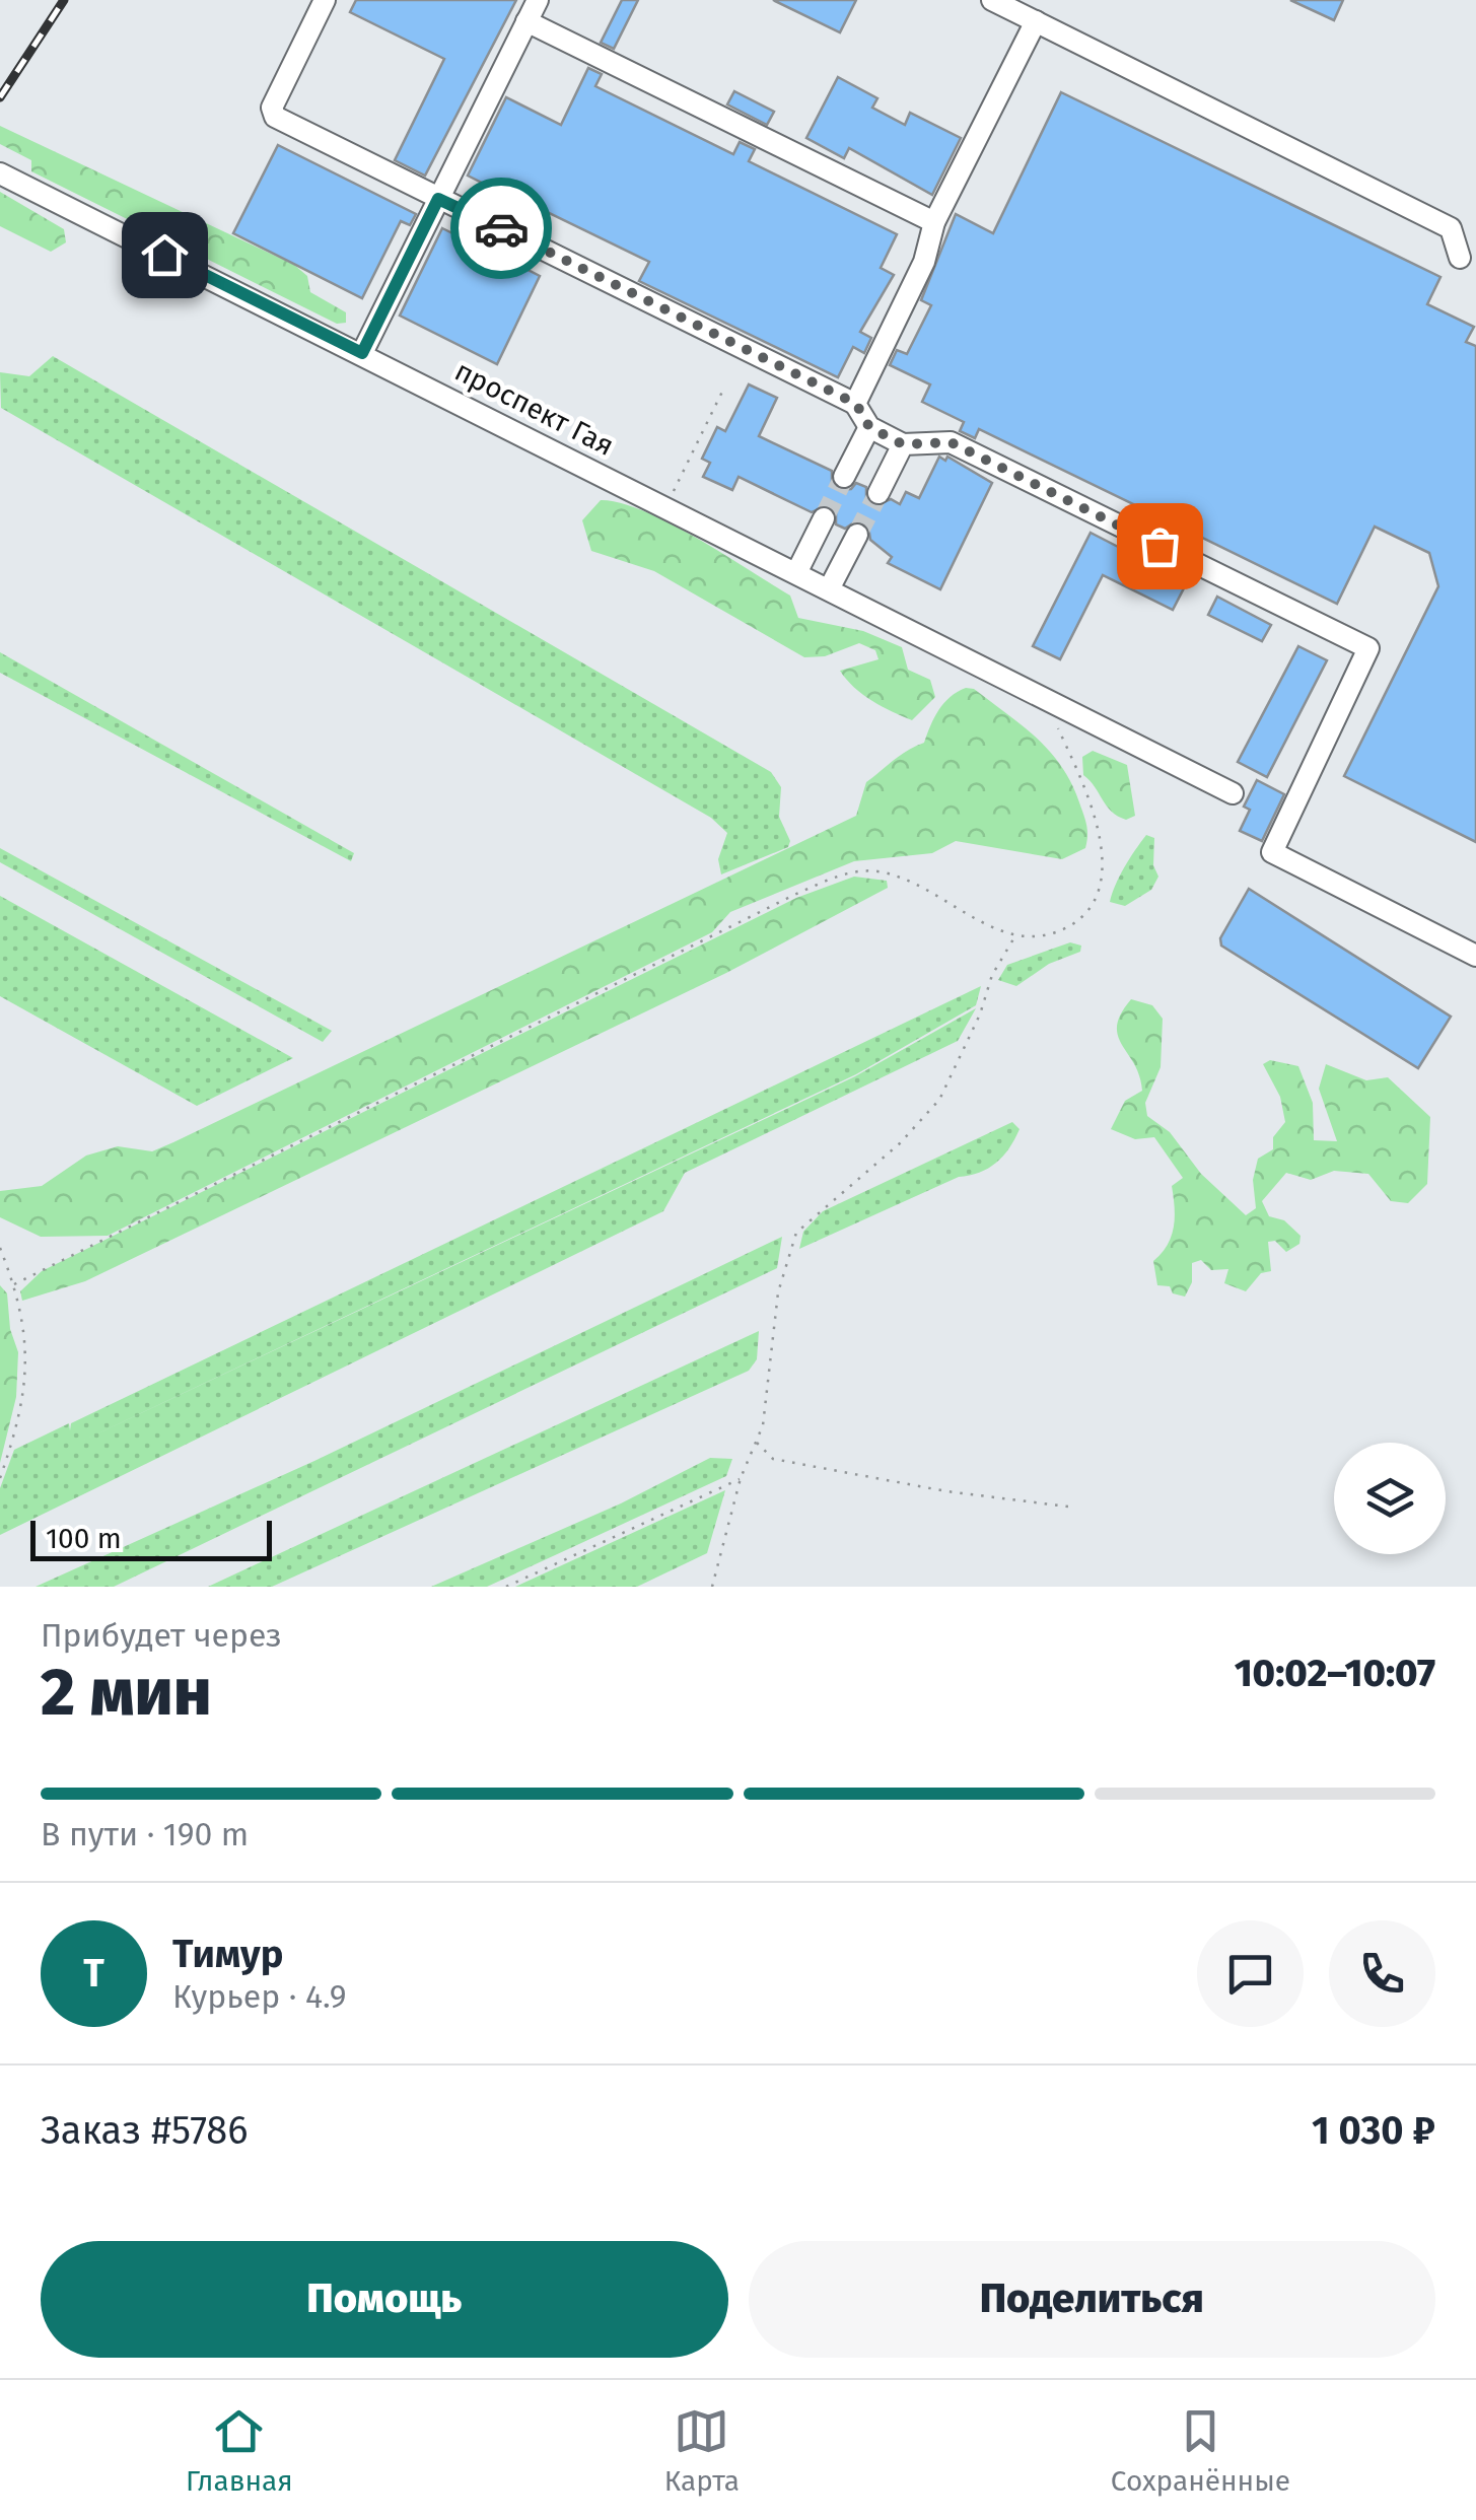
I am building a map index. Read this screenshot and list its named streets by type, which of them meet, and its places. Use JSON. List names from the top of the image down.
{
  "streets": {
    "street": ["проспект Гая"]
  },
  "scale_bar": "100 m",
  "page": {
    "scale": "100 m",
    "heading": ["2 мин", "Прибудет через", "10:02–10:07"],
    "panel": [
      "Тимур",
      "Курьер · 4.9",
      "Заказ #5786",
      "1 030 ₽"
    ],
    "bar": "В пути · 190 m",
    "round": "Т",
    "buttons": ["Помощь", "Поделиться"],
    "tabs": ["Главная", "Карта", "Сохранённые"]
  }
}
